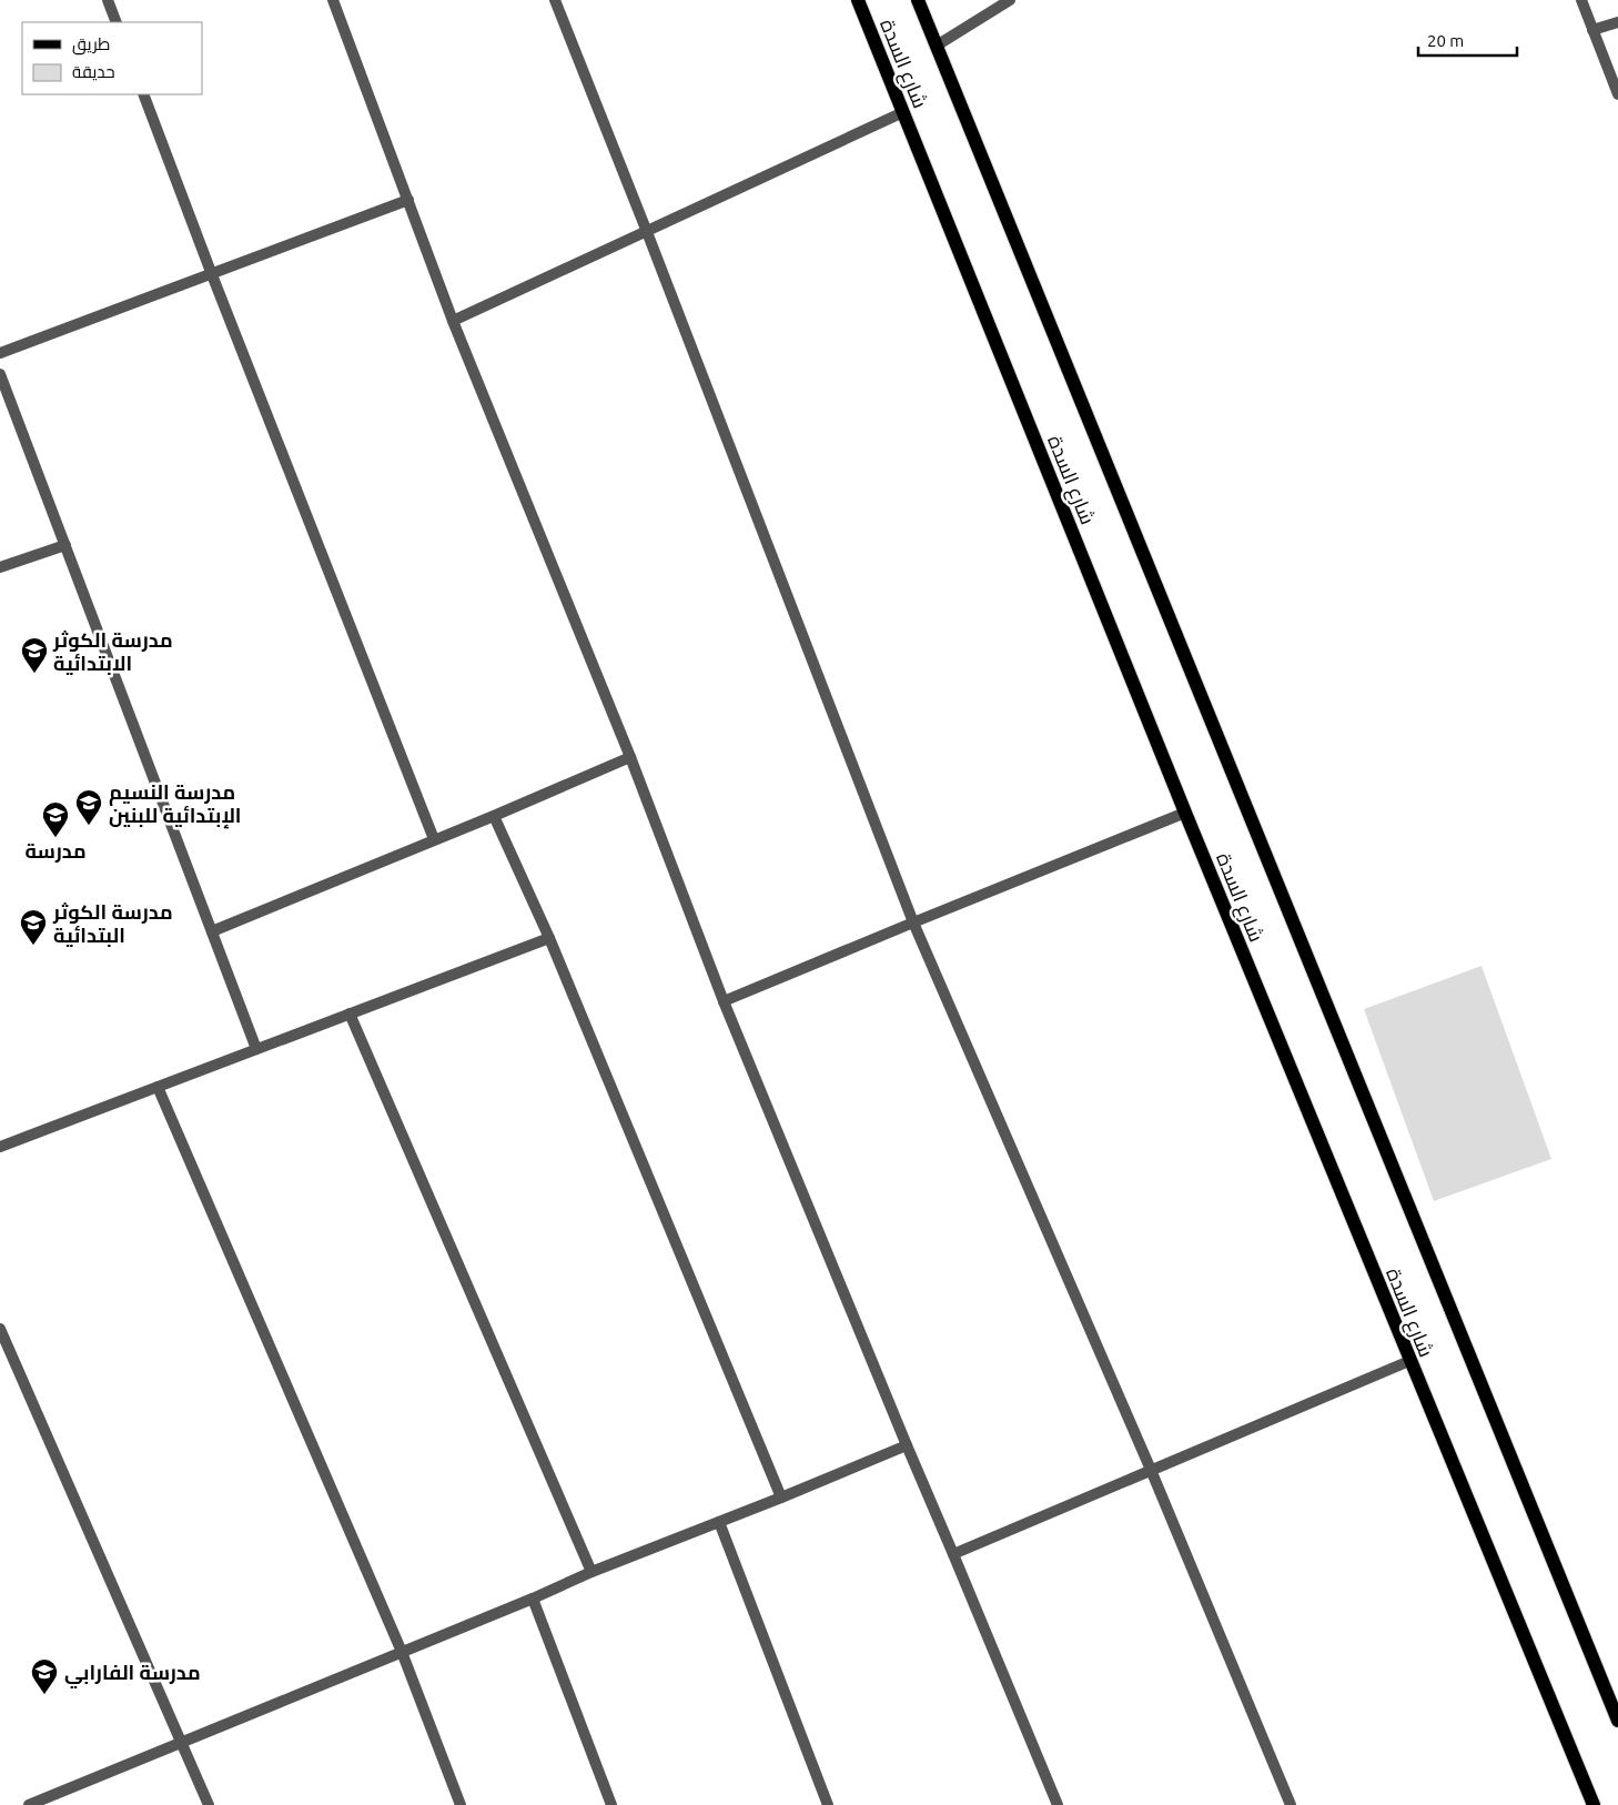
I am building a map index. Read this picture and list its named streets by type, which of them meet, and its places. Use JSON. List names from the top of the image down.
{
  "streets": {
    "main road": ["شارع السدة"]
  },
  "places": {
    "school or university": [
      "مدرسة الكوثر الابتدائية",
      "مدرسة النسيم الإبتدائية للبنين",
      "مدرسة",
      "مدرسة الكوثر البتدائية",
      "مدرسة الفارابي"
    ]
  },
  "legend": ["طريق", "حديقة"],
  "scale_bar": "20 m"
}
